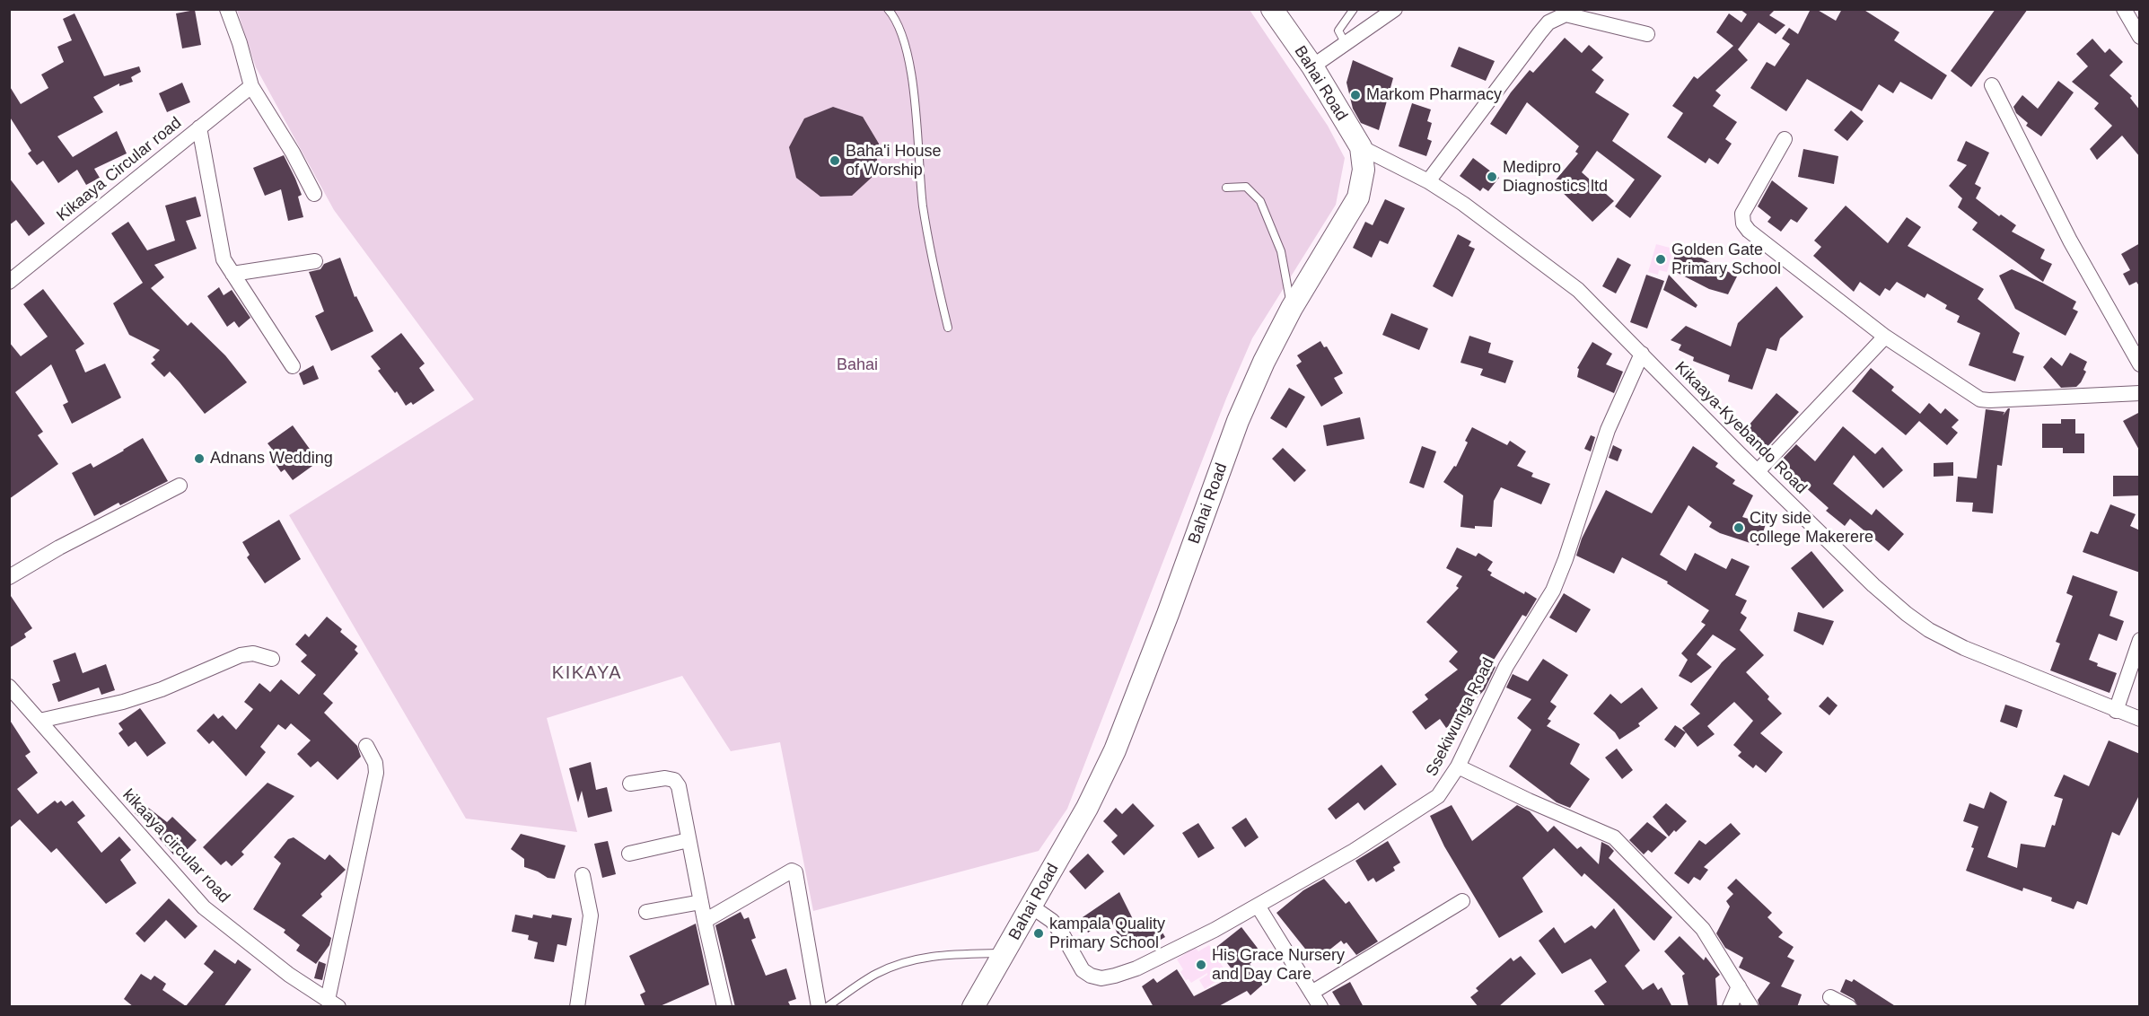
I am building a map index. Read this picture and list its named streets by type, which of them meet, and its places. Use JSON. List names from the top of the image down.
{
  "streets": {
    "street": [
      "Bahai Road",
      "Kikaaya Circular road",
      "Kikaaya-Kyebando Road",
      "Ssekiwunga Road",
      "kikaaya circular road"
    ]
  },
  "crossings": [
    ["Bahai Road", "Kikaaya-Kyebando Road"],
    ["Bahai Road", "Ssekiwunga Road"],
    ["Kikaaya-Kyebando Road", "Ssekiwunga Road"]
  ],
  "districts": ["KIKAYA"],
  "parks": ["Bahai"],
  "places": [
    "Markom Pharmacy",
    "Baha'i House of Worship",
    "Medipro Diagnostics ltd",
    "Golden Gate Primary School",
    "Adnans Wedding",
    "City side college Makerere",
    "kampala Quality Primary School",
    "His Grace Nursery and Day Care"
  ]
}
